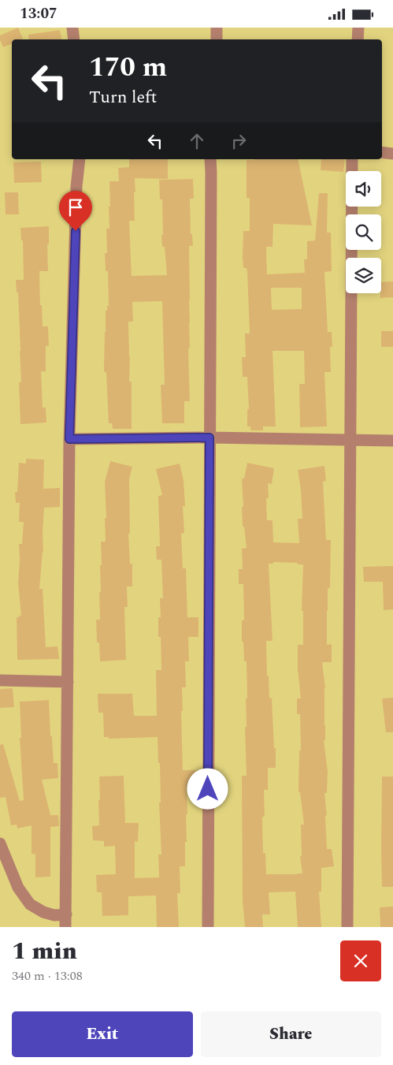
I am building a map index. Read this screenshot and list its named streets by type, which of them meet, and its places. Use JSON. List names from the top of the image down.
{
  "page": {
    "status": "13:07",
    "turn": ["170 m", "Turn left"],
    "heading": ["1 min", "340 m · 13:08"],
    "buttons": ["Exit", "Share"]
  }
}
